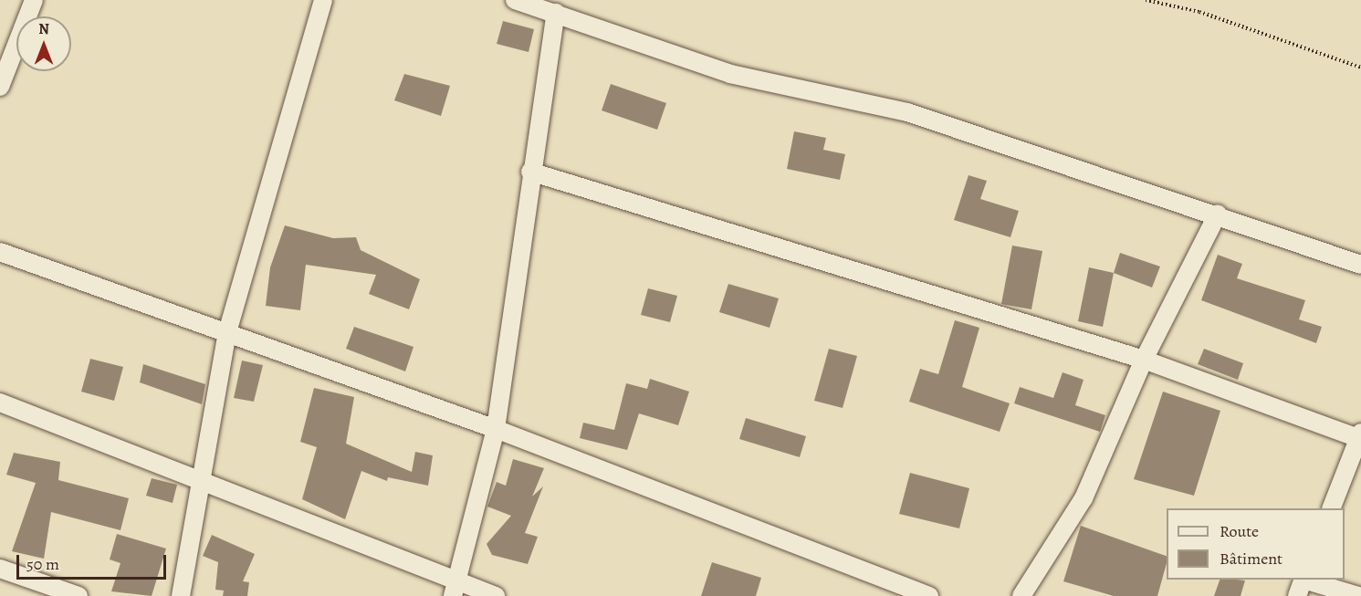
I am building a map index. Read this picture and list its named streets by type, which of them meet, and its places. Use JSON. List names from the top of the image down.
{
  "legend": ["Route", "Bâtiment"],
  "scale_bar": "50 m",
  "north": "top"
}
